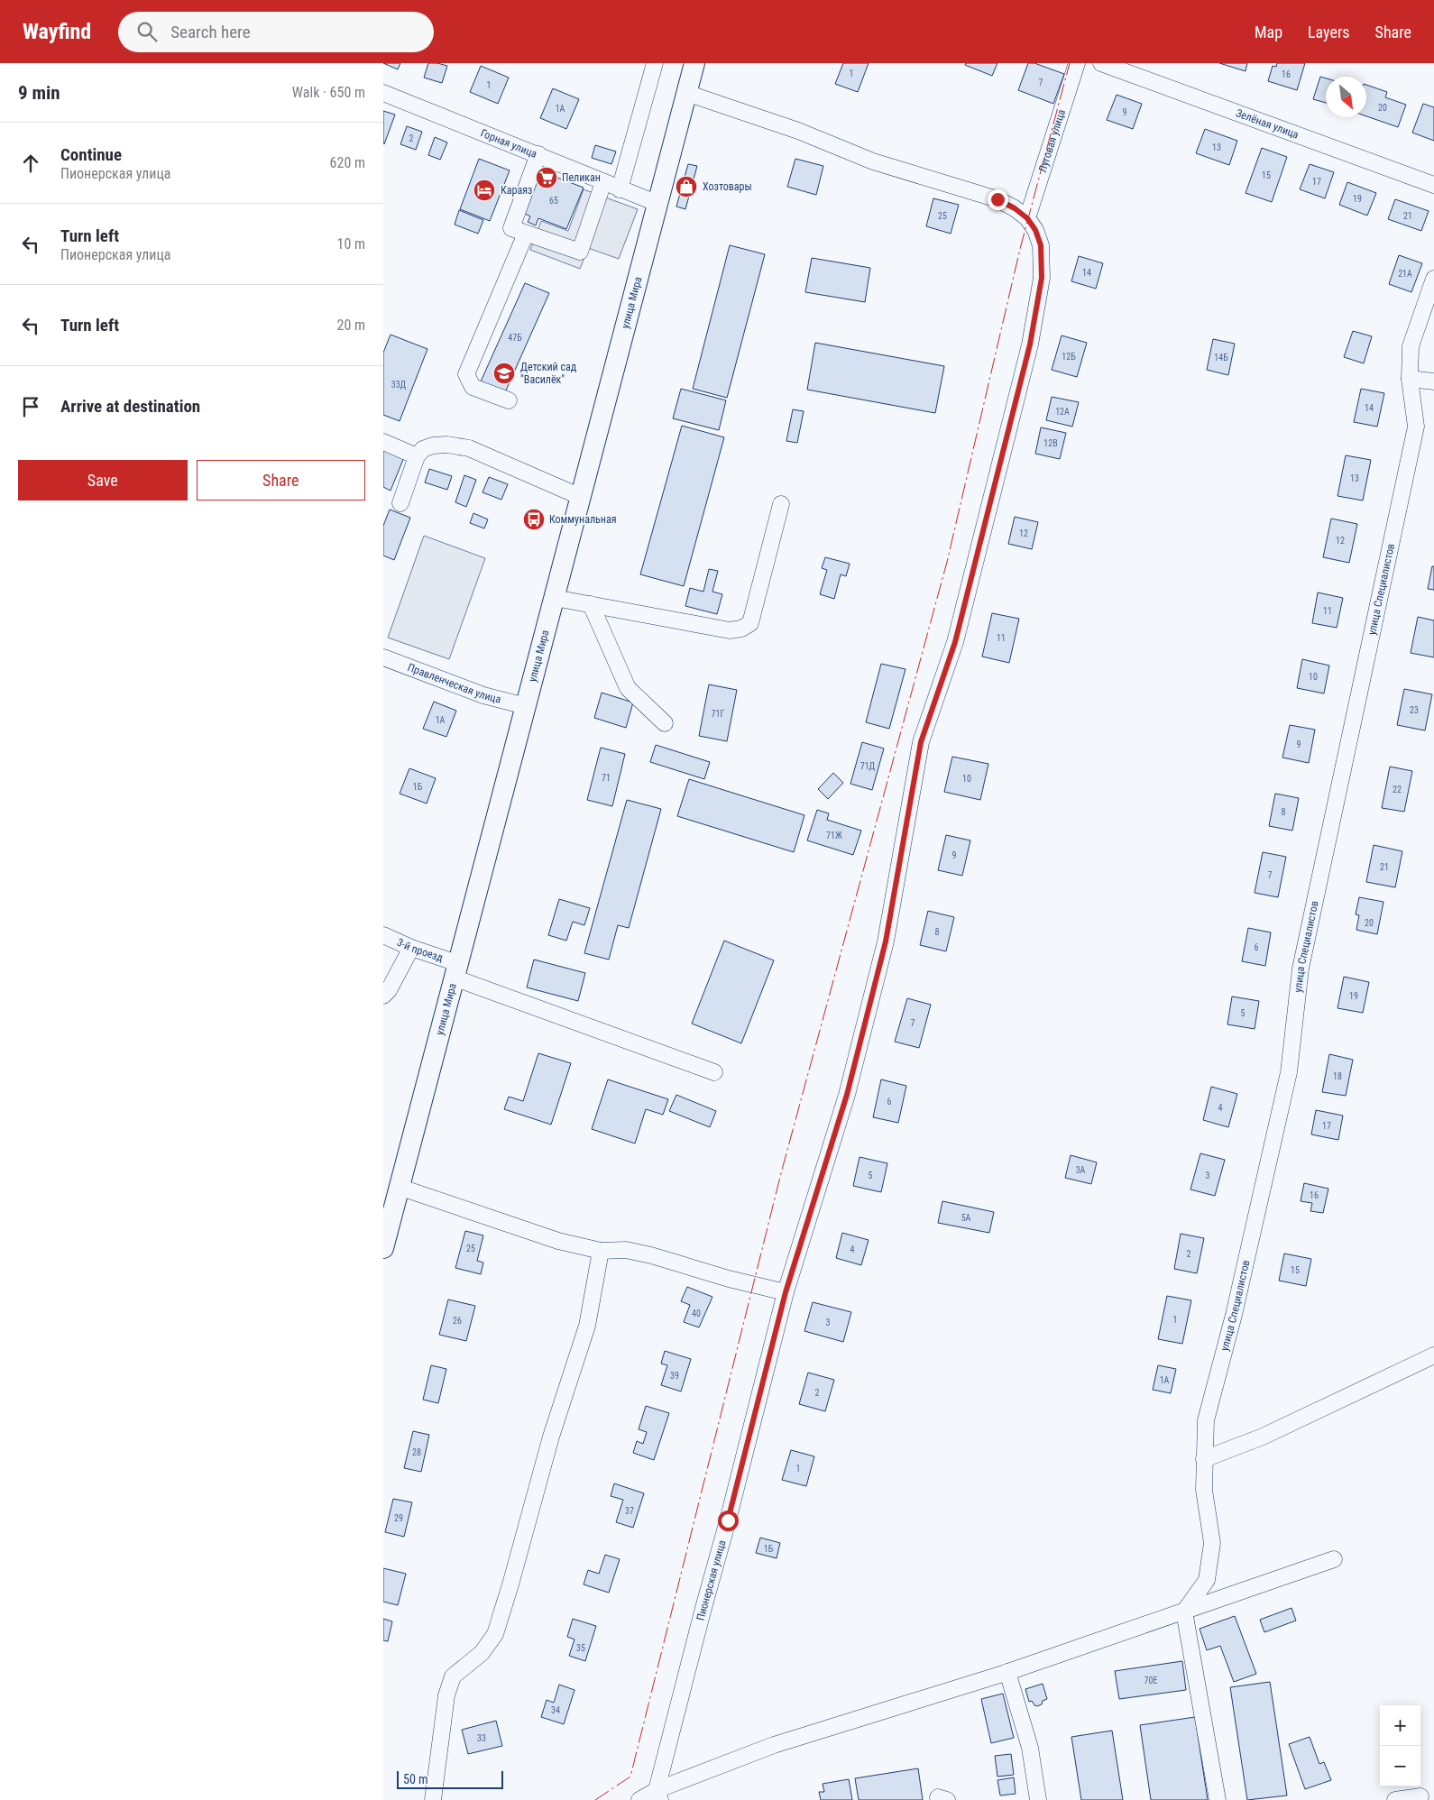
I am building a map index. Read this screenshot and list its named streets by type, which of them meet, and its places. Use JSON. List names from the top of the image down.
{
  "streets": {
    "main road": ["улица Мира"],
    "street": [
      "Зелёная улица",
      "Луговая улица",
      "Горная улица",
      "улица Специалистов",
      "Правленческая улица",
      "3-й проезд",
      "Пионерская улица"
    ]
  },
  "crossings": [
    ["Луговая улица", "Пионерская улица"],
    ["Горная улица", "улица Мира"],
    ["улица Мира", "Правленческая улица"],
    ["улица Мира", "3-й проезд"]
  ],
  "places": {
    "supermarket": ["Пеликан"],
    "shop": ["Хозтовары"],
    "hotel": ["Караяз"],
    "school or university": ["Детский сад \"Василёк\""],
    "bus stop": ["Коммунальная"]
  },
  "house_numbers": [
    "1",
    "16",
    "7",
    "1",
    "20",
    "1А",
    "9",
    "2",
    "13",
    "15",
    "17",
    "19",
    "65",
    "25",
    "21",
    "14",
    "21А",
    "47Б",
    "12Б",
    "14Б",
    "33Д",
    "14",
    "12А",
    "12В",
    "13",
    "12",
    "12",
    "11",
    "11",
    "10",
    "23",
    "71Г",
    "1А",
    "9",
    "71Д",
    "71",
    "10",
    "1Б",
    "22",
    "8",
    "71Ж",
    "9",
    "21",
    "7",
    "20",
    "8",
    "6",
    "19",
    "5",
    "7",
    "18",
    "6",
    "4",
    "17",
    "3А",
    "5",
    "3",
    "16",
    "5А",
    "25",
    "4",
    "2",
    "15",
    "40",
    "1",
    "26",
    "3",
    "39",
    "1А",
    "2",
    "28",
    "1",
    "37",
    "29",
    "1Б",
    "35",
    "70Е",
    "34",
    "33"
  ],
  "scale_bar": "50 m",
  "north": "bottom right",
  "page": {
    "header": "Wayfind",
    "search": "Search here",
    "nav": ["Map", "Layers", "Share"],
    "heading": ["9 min", "Walk · 650 m"],
    "list": [
      ["Continue", "Пионерская улица", "620 m"],
      ["Turn left", "Пионерская улица", "10 m"],
      ["Turn left", "20 m"],
      "Arrive at destination"
    ],
    "buttons": ["Save", "Share"],
    "map_buttons": ["+", "−"],
    "scale": "50 m"
  }
}
